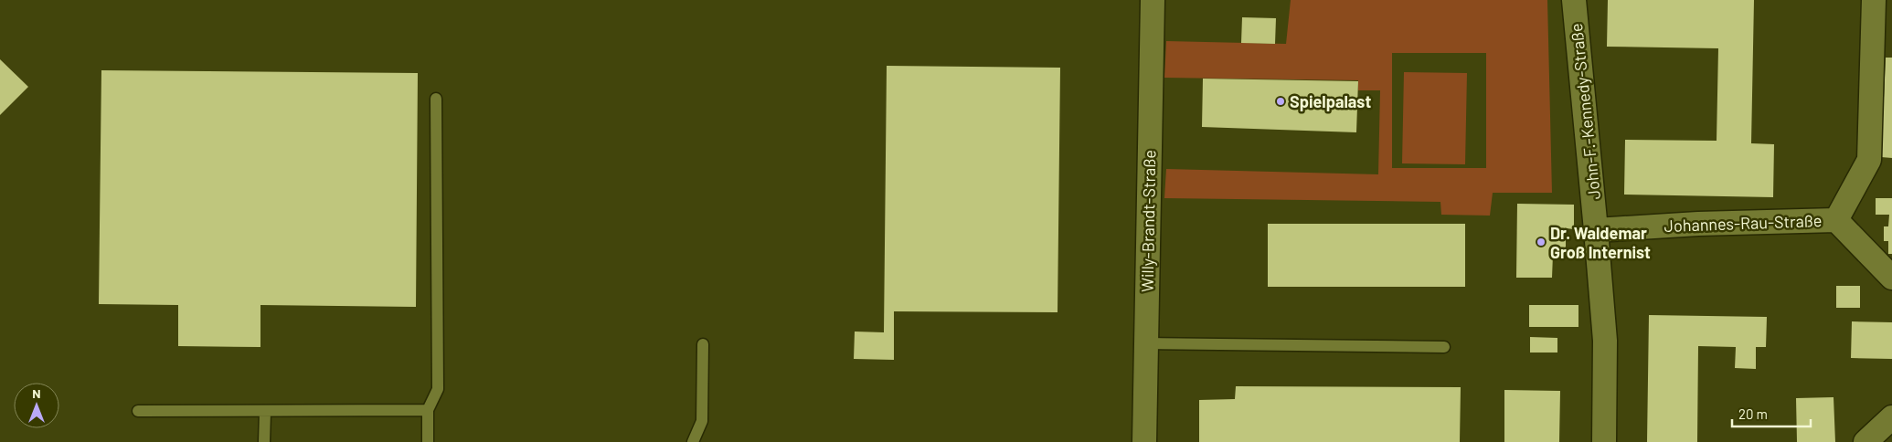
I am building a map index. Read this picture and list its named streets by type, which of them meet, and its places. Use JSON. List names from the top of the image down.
{
  "streets": {
    "street": ["John-F.-Kennedy-Straße", "Willy-Brandt-Straße", "Johannes-Rau-Straße"]
  },
  "crossings": [
    ["John-F.-Kennedy-Straße", "Johannes-Rau-Straße"]
  ],
  "places": ["Spielpalast", "Dr. Waldemar Groß Internist"],
  "scale_bar": "20 m",
  "north": "top"
}
